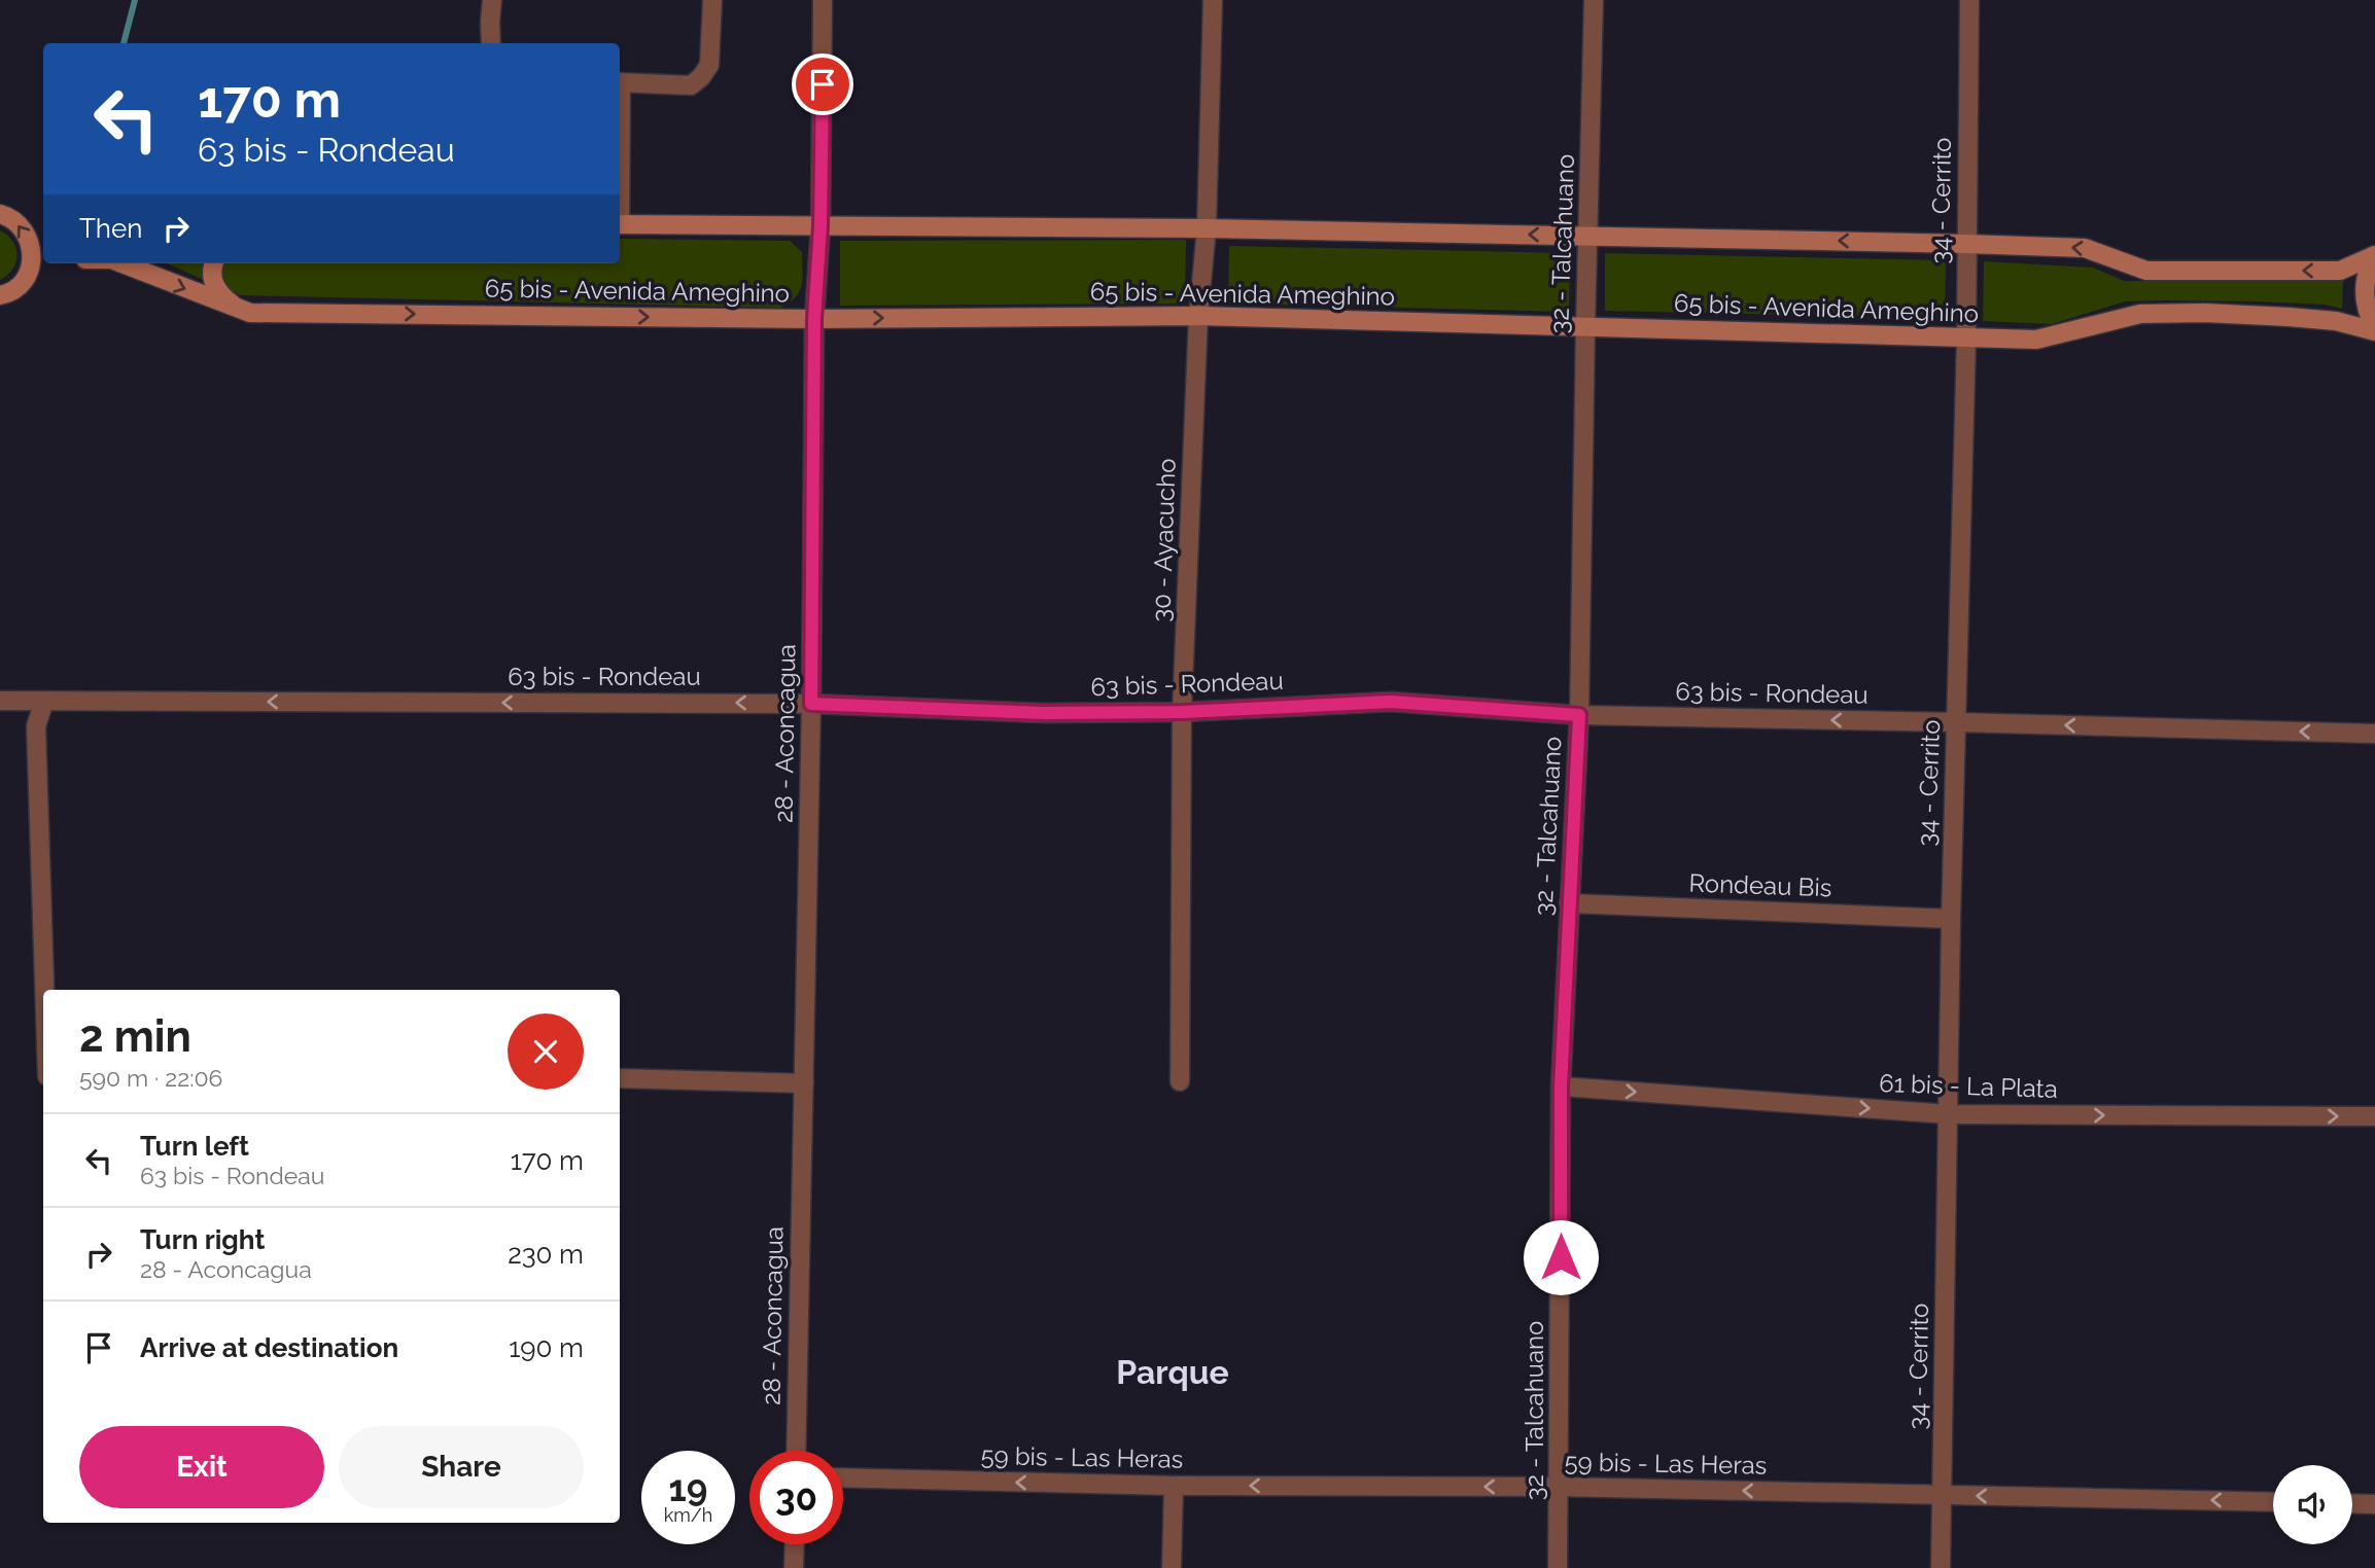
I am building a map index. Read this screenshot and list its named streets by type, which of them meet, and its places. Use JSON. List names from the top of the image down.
{
  "streets": {
    "main road": ["65 bis - Avenida Ameghino"],
    "street": [
      "34 - Cerrito",
      "32 - Talcahuano",
      "30 - Ayacucho",
      "63 bis - Rondeau",
      "28 - Aconcagua",
      "Rondeau Bis",
      "61 bis - La Plata",
      "59 bis - Las Heras"
    ]
  },
  "crossings": [
    ["34 - Cerrito", "65 bis - Avenida Ameghino"],
    ["34 - Cerrito", "63 bis - Rondeau"],
    ["34 - Cerrito", "Rondeau Bis"],
    ["34 - Cerrito", "61 bis - La Plata"],
    ["34 - Cerrito", "59 bis - Las Heras"],
    ["32 - Talcahuano", "65 bis - Avenida Ameghino"],
    ["32 - Talcahuano", "63 bis - Rondeau"],
    ["32 - Talcahuano", "Rondeau Bis"],
    ["32 - Talcahuano", "61 bis - La Plata"],
    ["32 - Talcahuano", "59 bis - Las Heras"],
    ["65 bis - Avenida Ameghino", "30 - Ayacucho"],
    ["65 bis - Avenida Ameghino", "28 - Aconcagua"],
    ["30 - Ayacucho", "63 bis - Rondeau"],
    ["63 bis - Rondeau", "28 - Aconcagua"]
  ],
  "one_way": ["63 bis - Rondeau", "61 bis - La Plata", "59 bis - Las Heras"],
  "districts": ["Parque"],
  "page": {
    "turn": ["170 m", "63 bis - Rondeau"],
    "then": "Then",
    "heading": ["2 min", "590 m · 22:06"],
    "list": [
      {
        "name": "Turn left",
        "note": "63 bis - Rondeau",
        "value": "170 m"
      },
      {
        "name": "Turn right",
        "note": "28 - Aconcagua",
        "value": "230 m"
      },
      {
        "name": "Arrive at destination",
        "value": "190 m"
      }
    ],
    "buttons": ["Exit", "Share"],
    "speed": "19 km/h",
    "limit": "30"
  }
}
